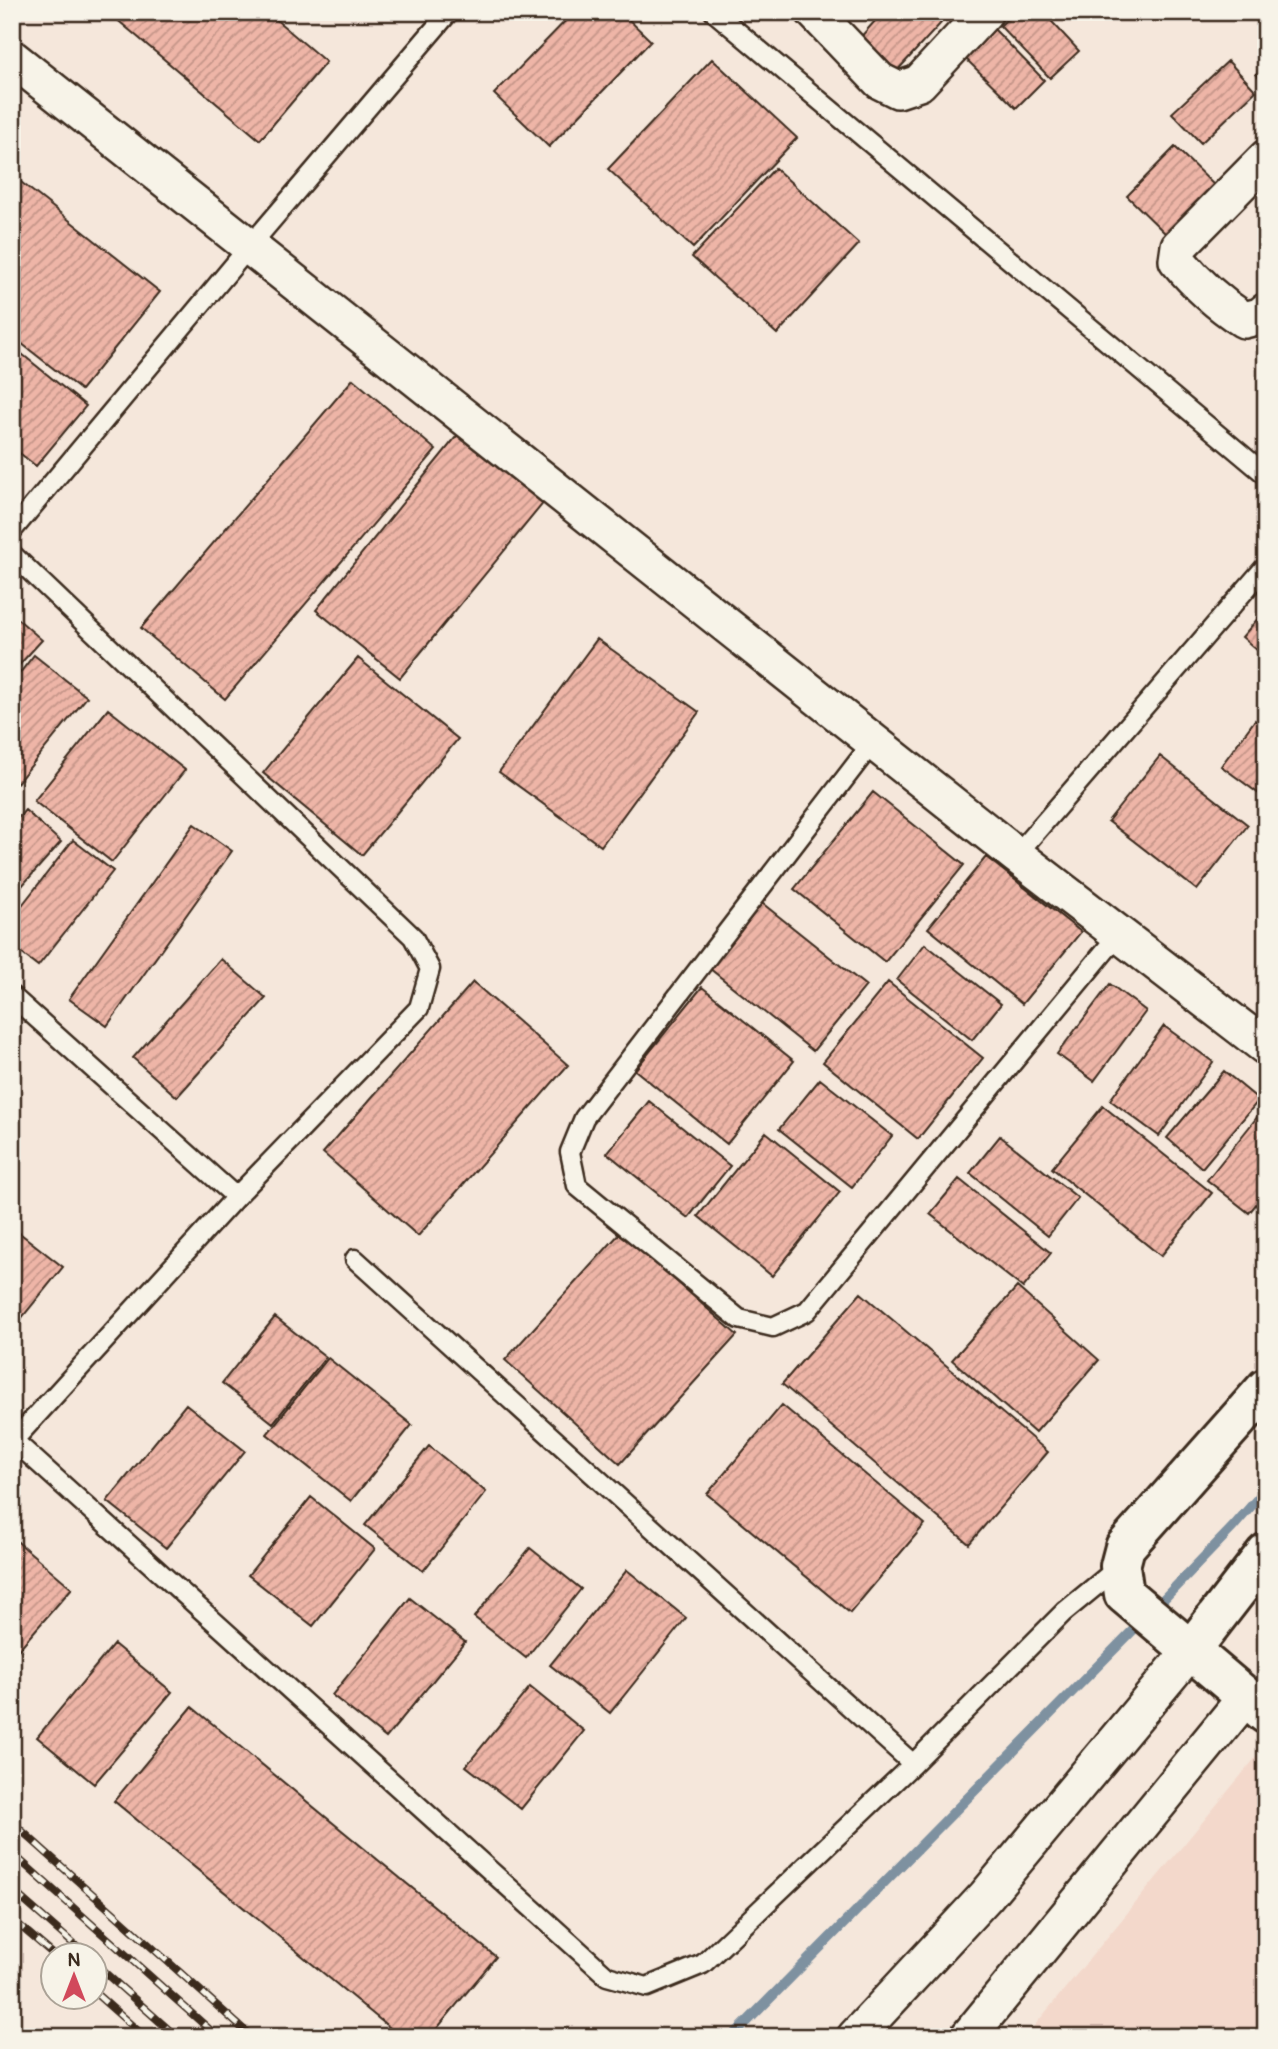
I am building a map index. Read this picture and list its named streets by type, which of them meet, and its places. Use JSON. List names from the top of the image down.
{
  "north": "top"
}
